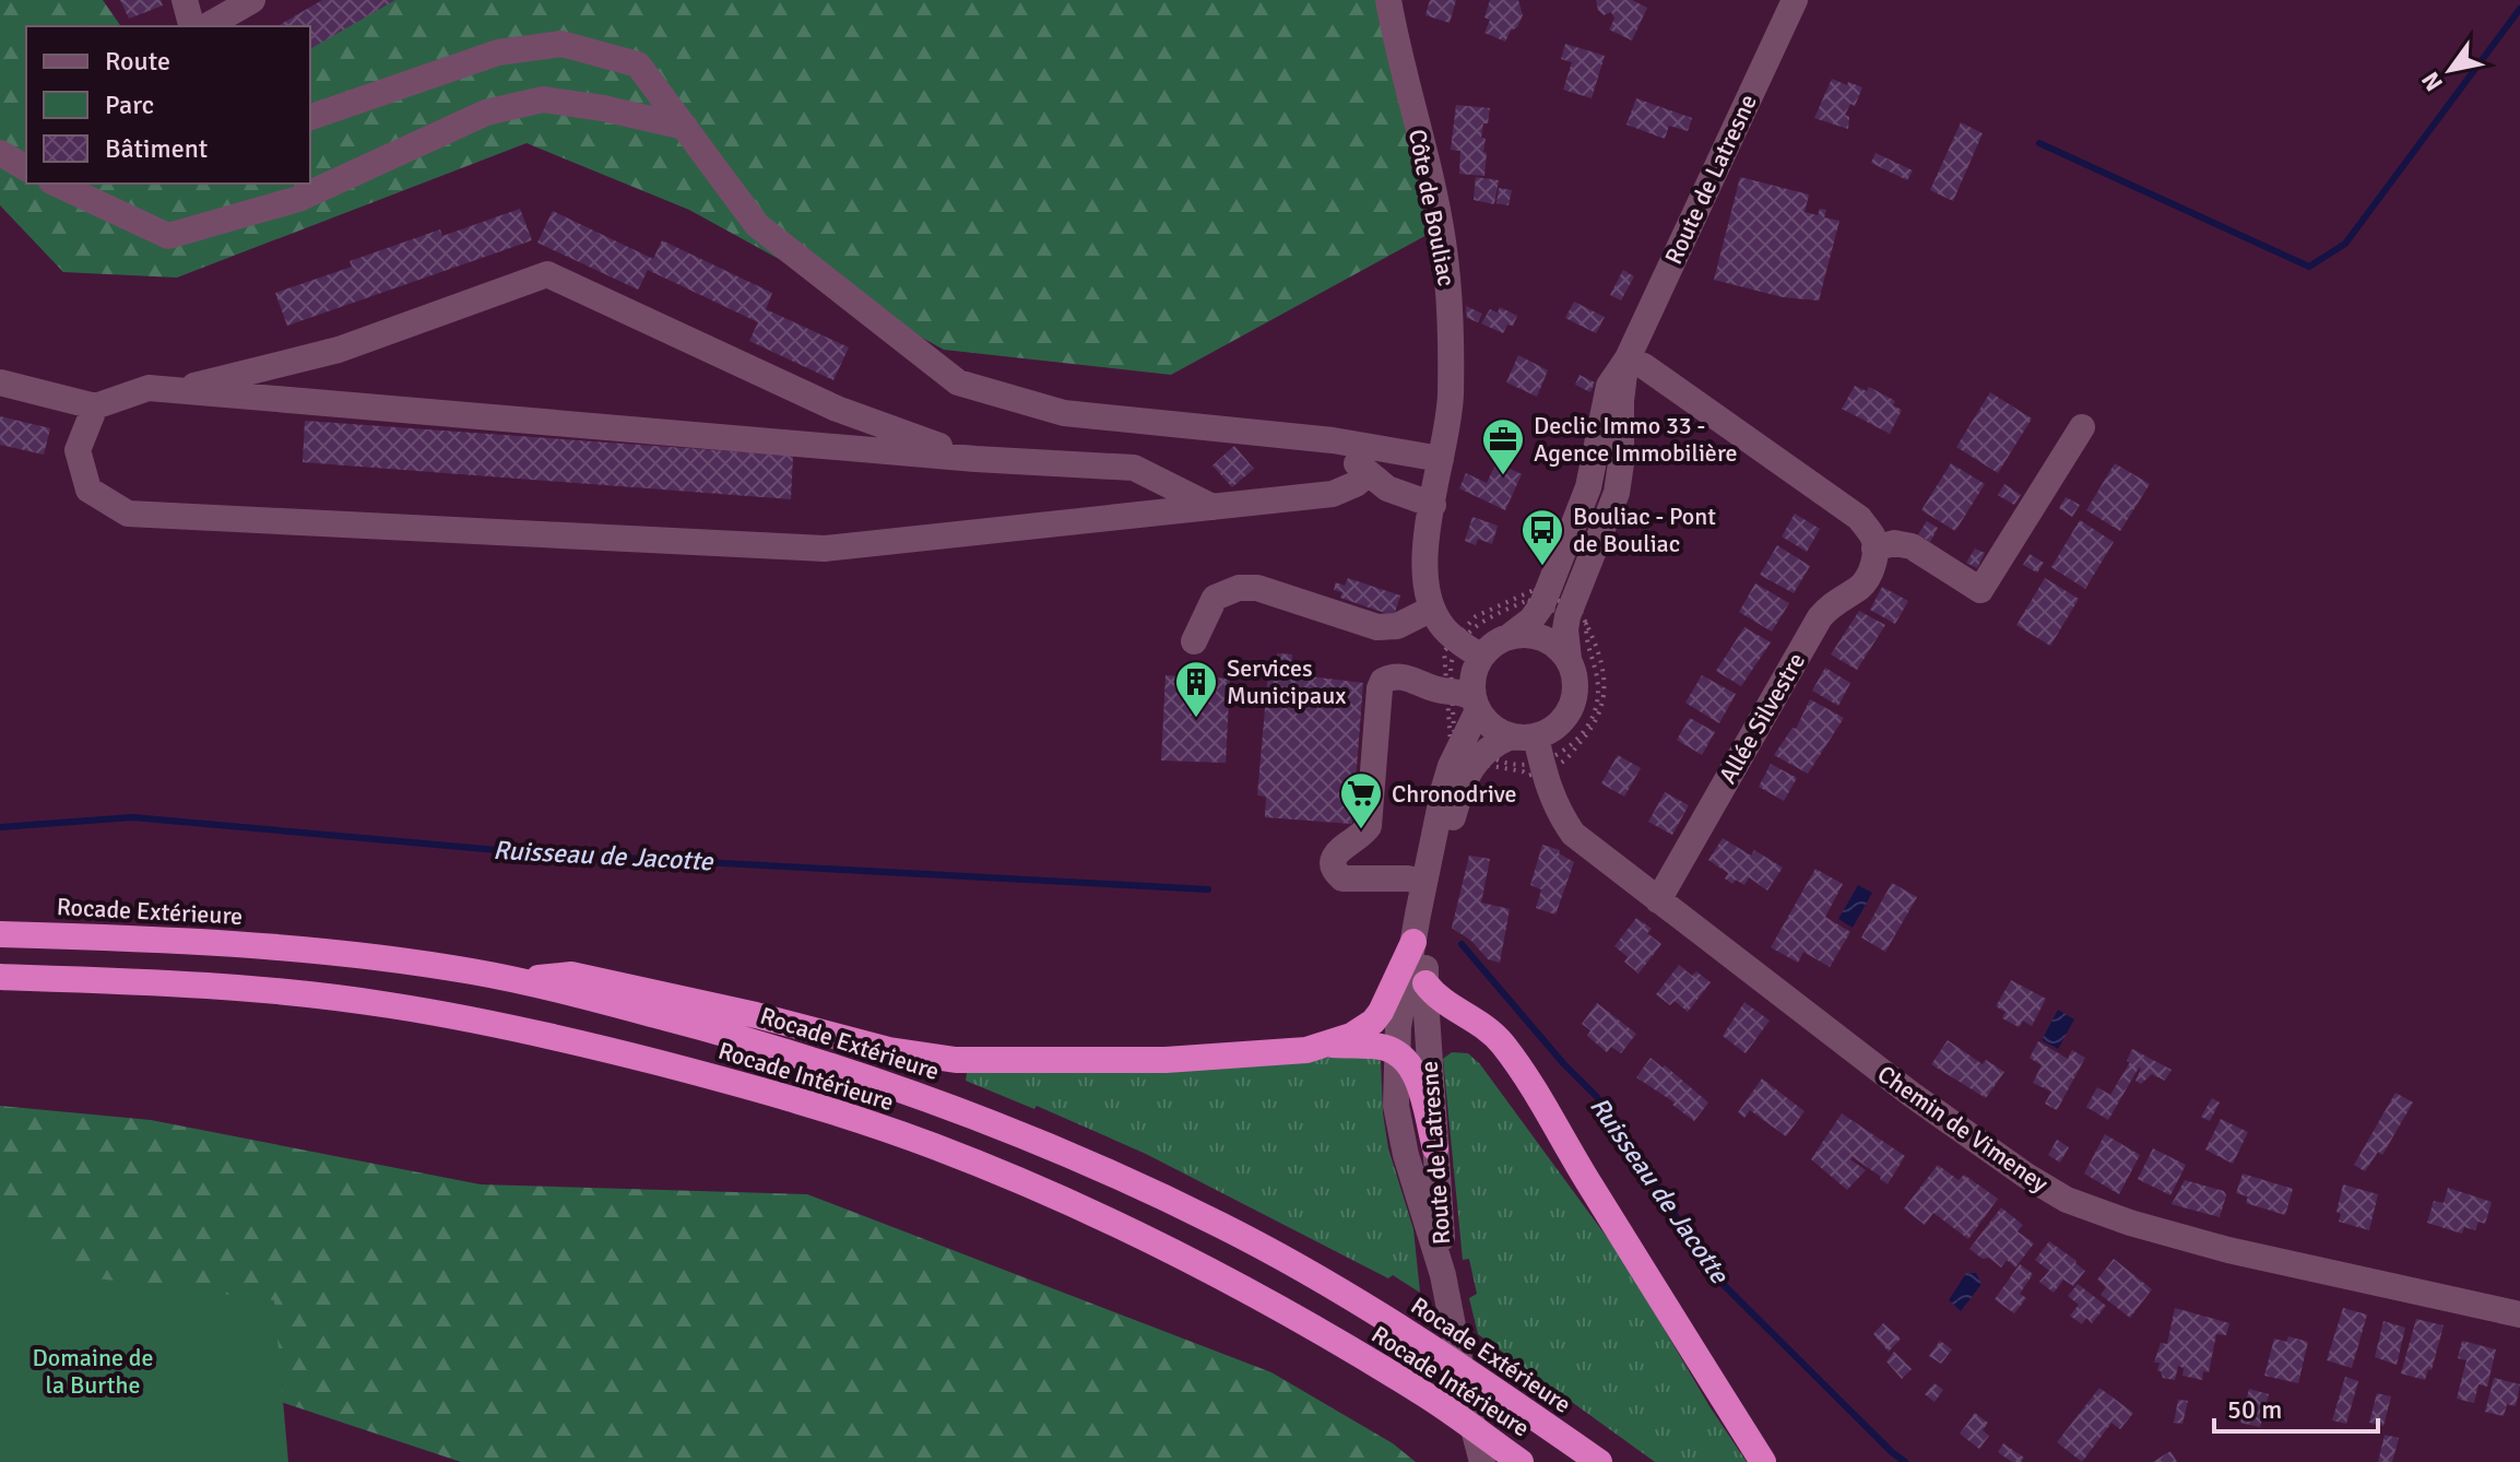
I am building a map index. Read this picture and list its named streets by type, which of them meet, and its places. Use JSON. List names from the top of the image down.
{
  "streets": {
    "highway": ["Rocade Extérieure", "Rocade Intérieure"],
    "street": [
      "Route de Latresne",
      "Côte de Bouliac",
      "Allée Silvestre",
      "Chemin de Vimeney"
    ]
  },
  "crossings": [
    ["Route de Latresne", "Côte de Bouliac"],
    ["Route de Latresne", "Chemin de Vimeney"],
    ["Côte de Bouliac", "Chemin de Vimeney"],
    ["Allée Silvestre", "Chemin de Vimeney"]
  ],
  "water": ["Ruisseau de Jacotte"],
  "parks": ["Domaine de la Burthe"],
  "places": {
    "office": ["Declic Immo 33 - Agence Immobilière"],
    "bus stop": ["Bouliac - Pont de Bouliac"],
    "building": ["Services Municipaux"],
    "supermarket": ["Chronodrive"]
  },
  "legend": ["Route", "Parc", "Bâtiment"],
  "scale_bar": "50 m",
  "north": "bottom left"
}
